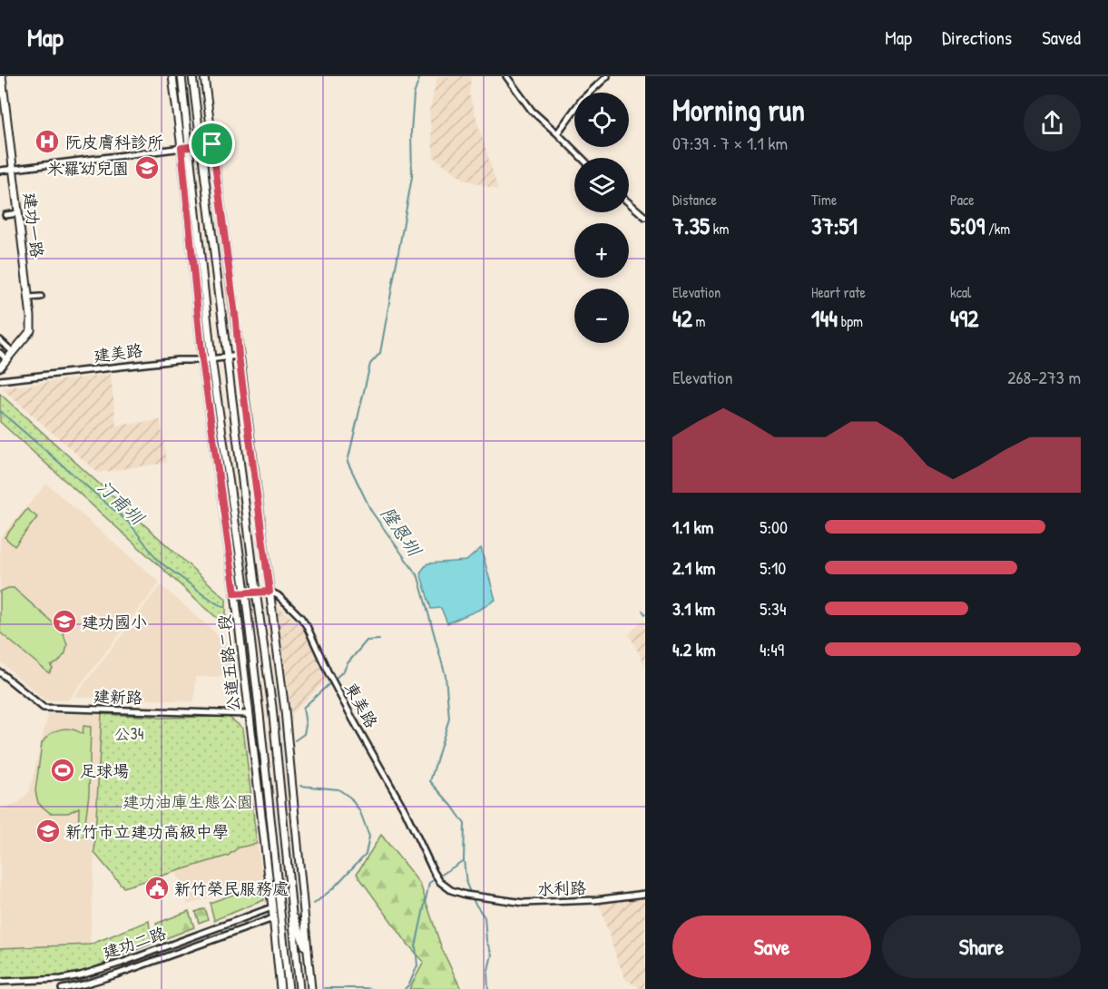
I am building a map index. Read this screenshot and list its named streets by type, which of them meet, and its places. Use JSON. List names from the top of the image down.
{
  "streets": {
    "street": [
      "建功一路",
      "建美路",
      "公道五路二段",
      "建新路",
      "東美路",
      "水利路",
      "建功二路"
    ]
  },
  "crossings": [
    ["建美路", "公道五路二段"],
    ["公道五路二段", "建新路"],
    ["公道五路二段", "建功二路"],
    ["東美路", "水利路"]
  ],
  "water": ["汀甫圳", "隆恩圳"],
  "parks": ["公34", "建功油庫生態公園"],
  "places": {
    "hospital": ["阮皮膚科診所"],
    "school or university": ["米羅幼兒園", "建功國小", "新竹市立建功高級中學"],
    "sports": ["足球場"],
    "public building": ["新竹榮民服務處"]
  },
  "page": {
    "header": "Map",
    "nav": ["Map", "Directions", "Saved"],
    "heading": ["Morning run", "07:39 · 7 × 1.1 km"],
    "map_buttons": ["+", "−"],
    "stats": [
      ["Distance", "7.35 km"],
      ["Time", "37:51"],
      ["Pace", "5:09 /km"],
      ["Elevation", "42 m"],
      ["Heart rate", "144 bpm"],
      ["kcal", "492"]
    ],
    "chart": ["Elevation", "268–273 m"],
    "list": [
      {
        "name": "1.1 km",
        "note": "5:00"
      },
      {
        "name": "2.1 km",
        "note": "5:10"
      },
      {
        "name": "3.1 km",
        "note": "5:34"
      },
      {
        "name": "4.2 km",
        "note": "4:49"
      }
    ],
    "buttons": ["Save", "Share"]
  }
}
